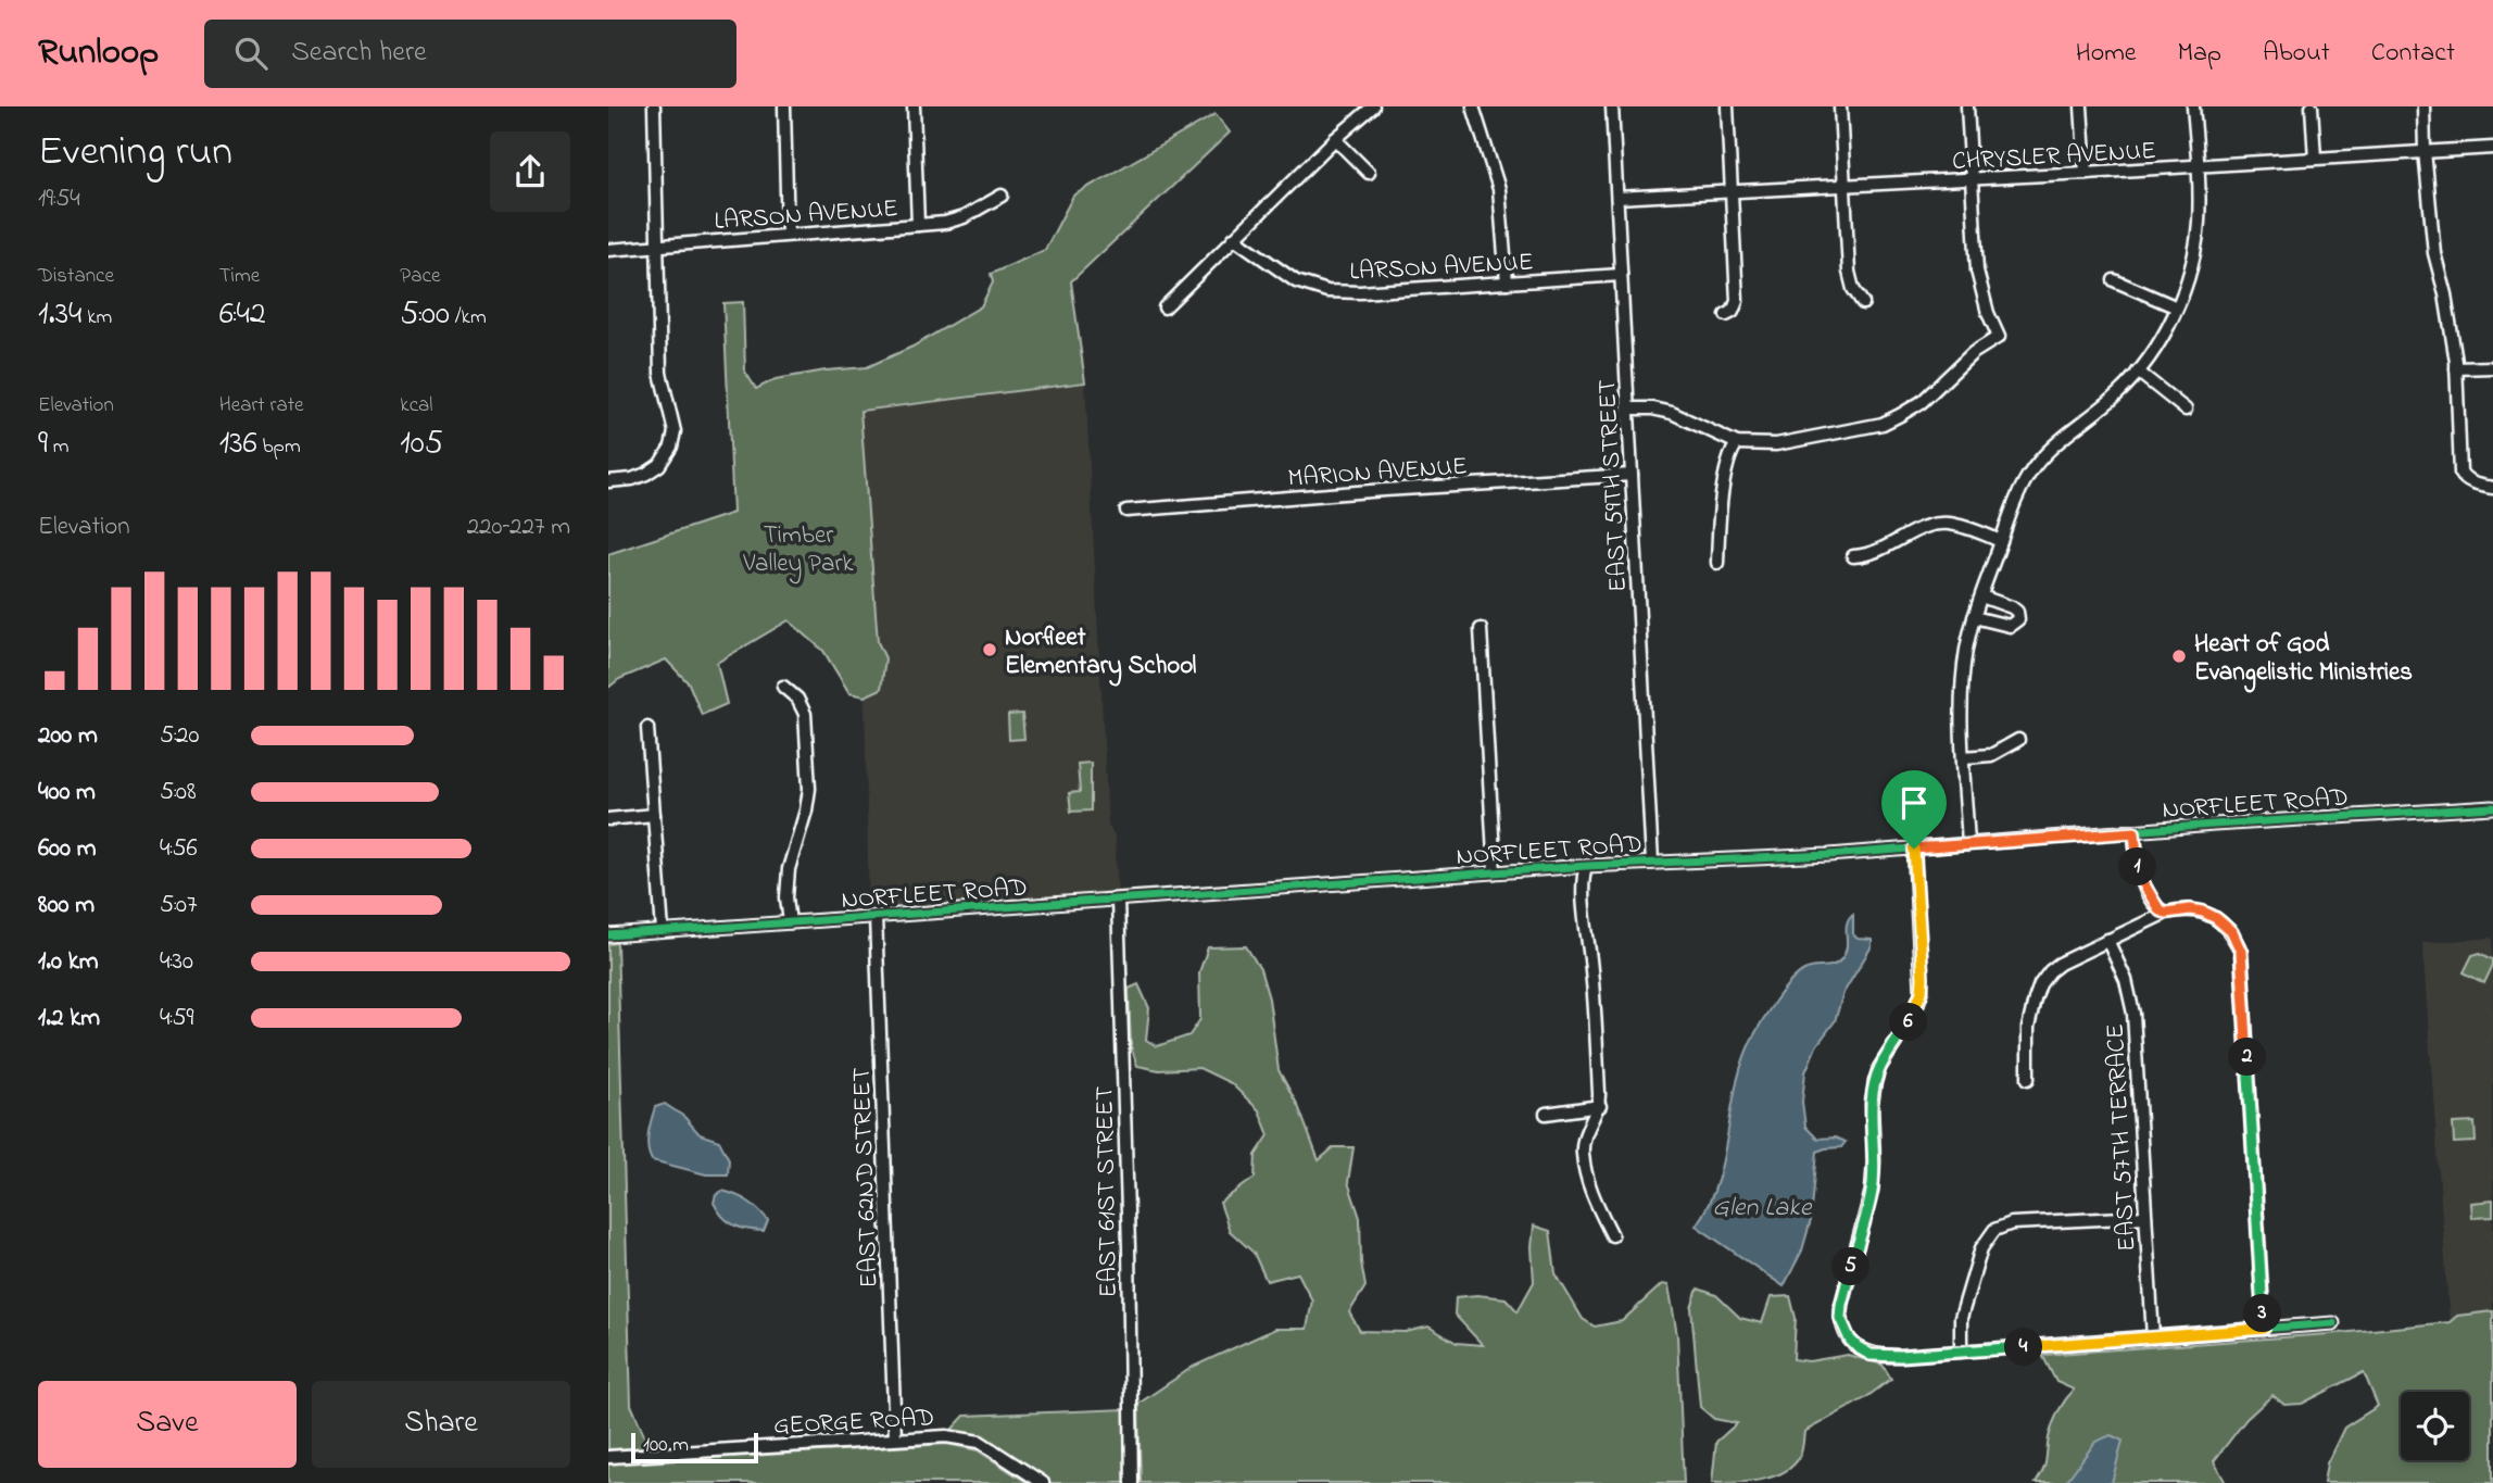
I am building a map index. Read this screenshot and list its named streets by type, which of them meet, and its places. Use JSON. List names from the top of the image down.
{
  "streets": {
    "street": [
      "CHRYSLER AVENUE",
      "LARSON AVENUE",
      "MARION AVENUE",
      "EAST 59TH STREET",
      "NORFLEET ROAD",
      "EAST 57TH TERRACE",
      "EAST 62ND STREET",
      "EAST 61ST STREET",
      "GEORGE ROAD"
    ]
  },
  "crossings": [
    ["CHRYSLER AVENUE", "EAST 59TH STREET"],
    ["LARSON AVENUE", "EAST 59TH STREET"],
    ["MARION AVENUE", "EAST 59TH STREET"],
    ["EAST 59TH STREET", "NORFLEET ROAD"],
    ["NORFLEET ROAD", "EAST 62ND STREET"],
    ["NORFLEET ROAD", "EAST 61ST STREET"],
    ["EAST 62ND STREET", "GEORGE ROAD"]
  ],
  "water": ["Glen Lake"],
  "parks": ["Timber Valley Park"],
  "places": ["Norfleet Elementary School", "Heart of God Evangelistic Ministries"],
  "scale_bar": "100 m",
  "page": {
    "header": "Runloop",
    "search": "Search here",
    "nav": [
      "Home",
      "Map",
      "About",
      "Contact"
    ],
    "heading": ["Evening run", "19:54"],
    "stats": [
      ["Distance", "1.34 km"],
      ["Time", "6:42"],
      ["Pace", "5:00 /km"],
      ["Elevation", "9 m"],
      ["Heart rate", "136 bpm"],
      ["kcal", "105"]
    ],
    "chart": ["Elevation", "220–227 m"],
    "list": [
      {
        "name": "200 m",
        "note": "5:20"
      },
      {
        "name": "400 m",
        "note": "5:08"
      },
      {
        "name": "600 m",
        "note": "4:56"
      },
      {
        "name": "800 m",
        "note": "5:07"
      },
      {
        "name": "1.0 km",
        "note": "4:30"
      },
      {
        "name": "1.2 km",
        "note": "4:59"
      }
    ],
    "pins": [
      "1",
      "6",
      "2",
      "5",
      "3",
      "4"
    ],
    "buttons": ["Save", "Share"],
    "scale": "100 m"
  }
}
